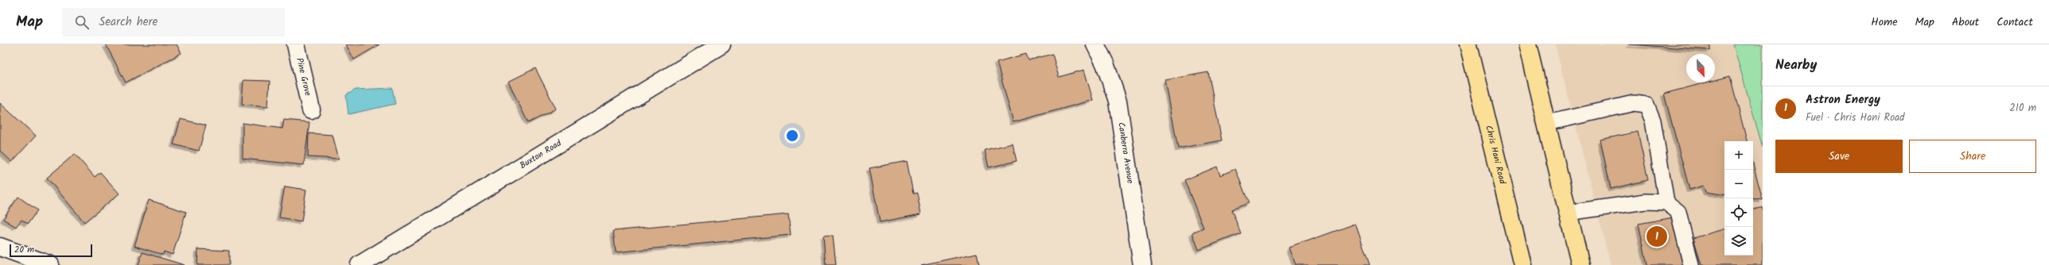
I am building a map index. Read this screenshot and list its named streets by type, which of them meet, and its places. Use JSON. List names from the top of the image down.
{
  "streets": {
    "main road": ["Chris Hani Road"],
    "street": ["Pine Grove", "Canberra Avenue", "Buxton Road"]
  },
  "scale_bar": "20 m",
  "north": "bottom right",
  "page": {
    "header": "Map",
    "search": "Search here",
    "nav": [
      "Home",
      "Map",
      "About",
      "Contact"
    ],
    "heading": "Nearby",
    "list": [
      {
        "mark": "1",
        "name": "Astron Energy",
        "note": "Fuel · Chris Hani Road",
        "value": "210 m"
      }
    ],
    "buttons": ["Save", "Share"],
    "map_buttons": ["+", "−"],
    "pins": "1",
    "scale": "20 m"
  }
}
